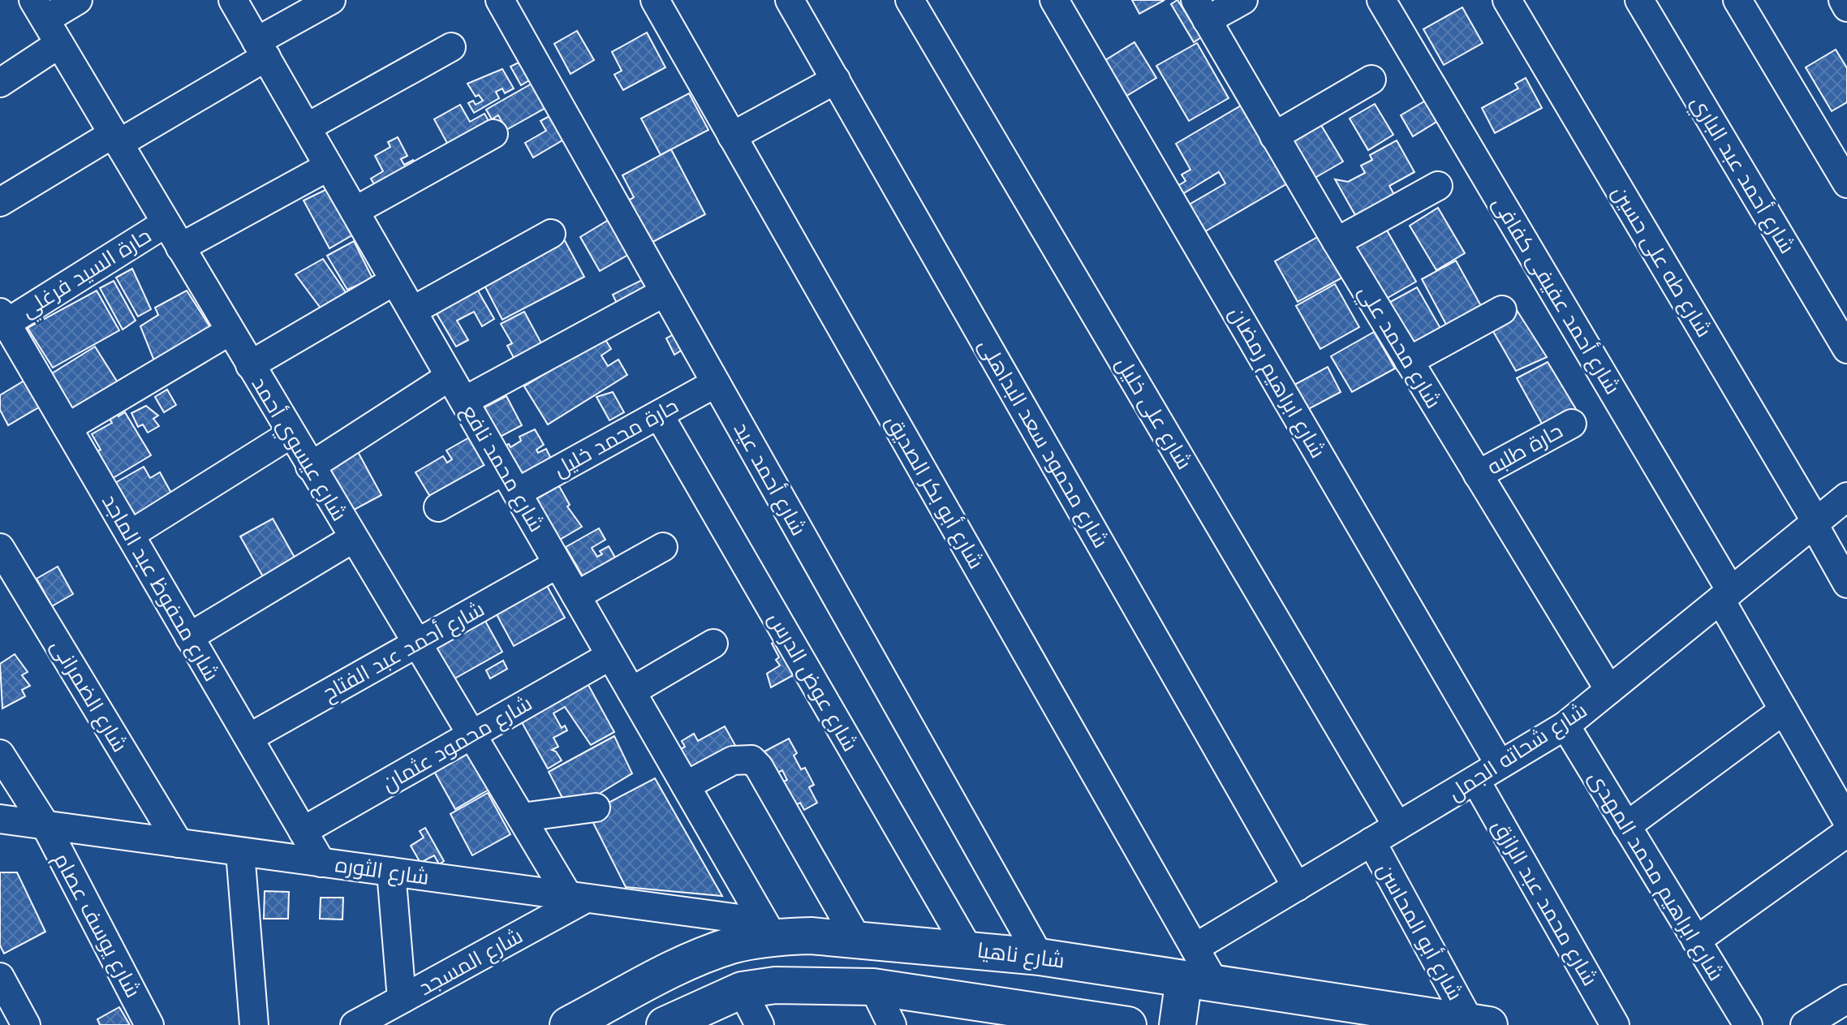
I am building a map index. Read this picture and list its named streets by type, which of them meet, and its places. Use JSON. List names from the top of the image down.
{
  "streets": {
    "main road": ["شارع ناهيا"],
    "street": [
      "شارع أحمد عبد الباري",
      "شارع طه على حسين",
      "حارة السيد فرغلي",
      "شارع أحمد عفيفى كفافى",
      "شارع محمد علي",
      "شارع ابراهيم رمضان",
      "شارع على خليل",
      "حارة محمد خليل",
      "شارع محمود سعد البداهلى",
      "شارع عيسوي أحمد",
      "حارة طلبه",
      "شارع محمد نافع",
      "شارع أحمد عيد",
      "شارع أبو بكر الصديق",
      "شارع محفوظ عبد الماجد",
      "شارع أحمد عبد الفتاح",
      "شارع عوض الدرس",
      "شارع الضمرانى",
      "شارع محمود عثمان",
      "شارع شحاته الجمل",
      "شارع الثوره",
      "شارع ابراهيم محمد المهدى",
      "شارع محمد عبد الرازق",
      "شارع يوسف عصام",
      "شارع أبو المحاسن",
      "شارع المسجد"
    ]
  },
  "crossings": [
    ["شارع طه على حسين", "شارع شحاته الجمل"],
    ["حارة السيد فرغلي", "شارع عيسوي أحمد"],
    ["حارة السيد فرغلي", "شارع محفوظ عبد الماجد"],
    ["شارع أحمد عفيفى كفافى", "شارع شحاته الجمل"],
    ["شارع محمد علي", "حارة طلبه"],
    ["شارع محمد علي", "شارع شحاته الجمل"],
    ["شارع ابراهيم رمضان", "شارع شحاته الجمل"],
    ["شارع على خليل", "شارع شحاته الجمل"],
    ["حارة محمد خليل", "شارع محمد نافع"],
    ["حارة محمد خليل", "شارع أحمد عيد"],
    ["حارة محمد خليل", "شارع عوض الدرس"],
    ["شارع محمود سعد البداهلى", "شارع شحاته الجمل"],
    ["شارع عيسوي أحمد", "شارع أحمد عبد الفتاح"],
    ["شارع عيسوي أحمد", "شارع محمود عثمان"],
    ["شارع عيسوي أحمد", "شارع الثوره"],
    ["شارع عيسوي أحمد", "شارع المسجد"],
    ["شارع محمد نافع", "شارع أحمد عبد الفتاح"],
    ["شارع محمد نافع", "شارع محمود عثمان"],
    ["شارع محمد نافع", "شارع الثوره"],
    ["شارع محمد نافع", "شارع ناهيا"],
    ["شارع أحمد عيد", "شارع ناهيا"],
    ["شارع أبو بكر الصديق", "شارع شحاته الجمل"],
    ["شارع أبو بكر الصديق", "شارع ناهيا"],
    ["شارع محفوظ عبد الماجد", "شارع أحمد عبد الفتاح"],
    ["شارع محفوظ عبد الماجد", "شارع محمود عثمان"],
    ["شارع محفوظ عبد الماجد", "شارع الثوره"],
    ["شارع عوض الدرس", "شارع ناهيا"],
    ["شارع الضمرانى", "شارع الثوره"],
    ["شارع شحاته الجمل", "شارع ابراهيم محمد المهدى"],
    ["شارع شحاته الجمل", "شارع محمد عبد الرازق"],
    ["شارع شحاته الجمل", "شارع أبو المحاسن"],
    ["شارع شحاته الجمل", "شارع ناهيا"],
    ["شارع الثوره", "شارع يوسف عصام"],
    ["شارع الثوره", "شارع ناهيا"],
    ["شارع الثوره", "شارع المسجد"],
    ["شارع أبو المحاسن", "شارع ناهيا"]
  ]
}
